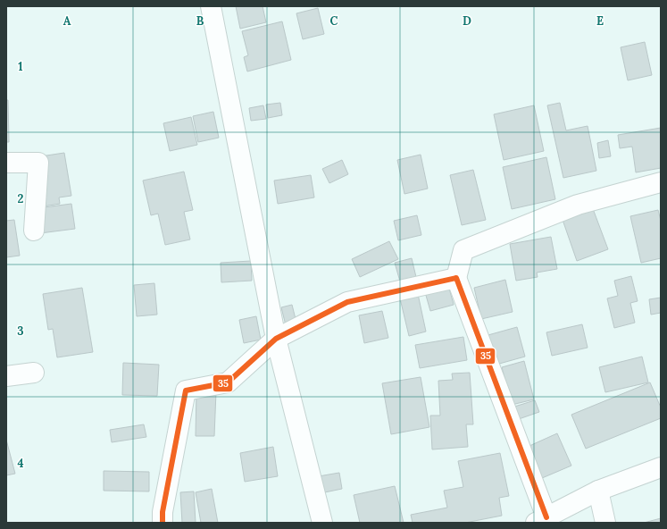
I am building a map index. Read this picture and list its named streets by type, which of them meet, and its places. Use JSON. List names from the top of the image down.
{
  "lines": ["transit line 35"],
  "grid": {
    "columns": [
      "A",
      "B",
      "C",
      "D",
      "E"
    ],
    "rows": [
      "1",
      "2",
      "3",
      "4"
    ]
  }
}
